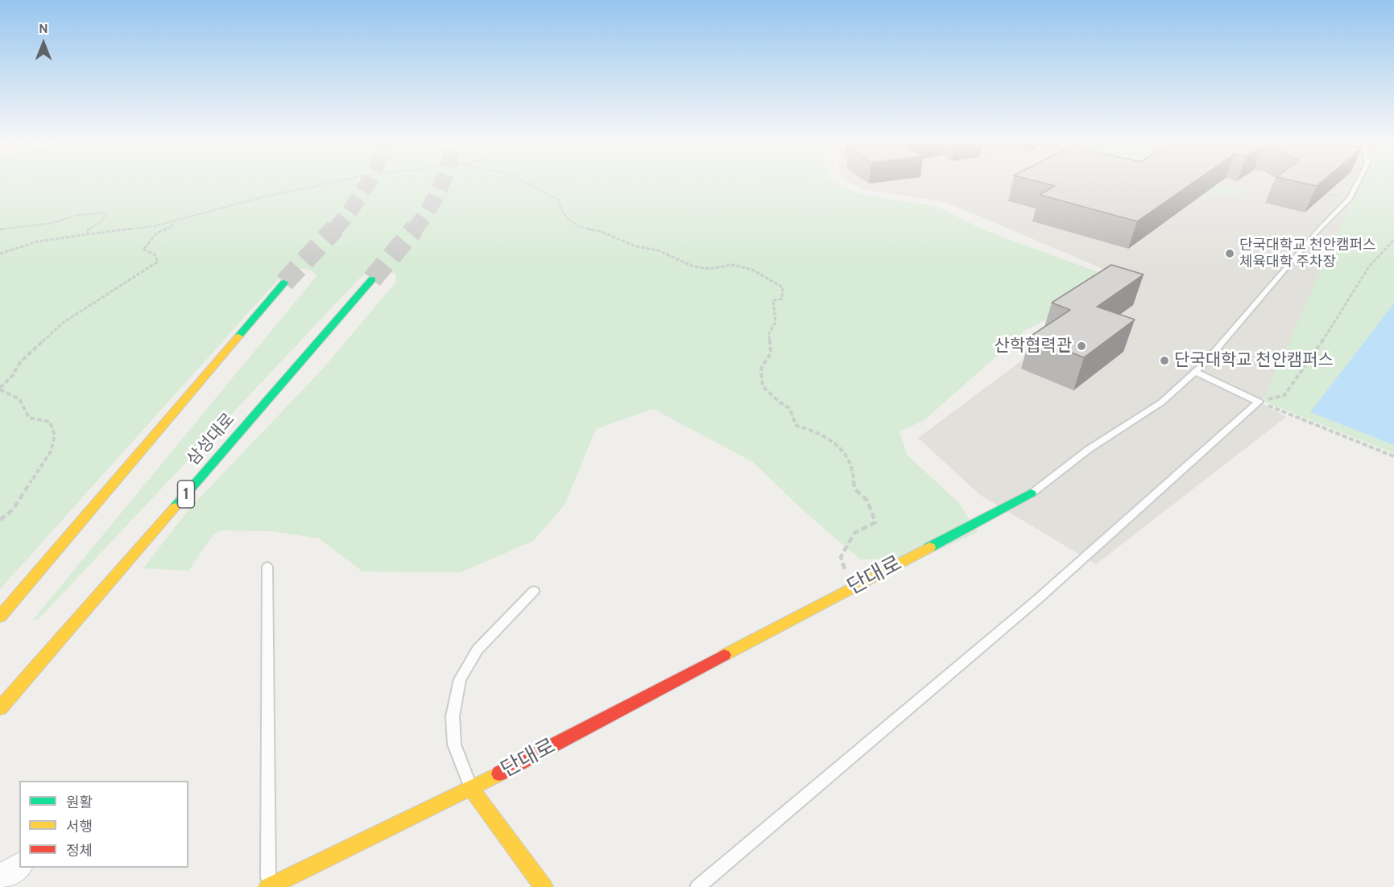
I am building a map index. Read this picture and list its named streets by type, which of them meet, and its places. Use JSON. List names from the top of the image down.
{
  "streets": {
    "main road": ["삼성대로", "1", "단대로"]
  },
  "places": ["단국대학교 천안캠퍼스 체육대학 주차장", "산학협력관", "단국대학교 천안캠퍼스"],
  "legend": ["원활", "서행", "정체"],
  "north": "top"
}
